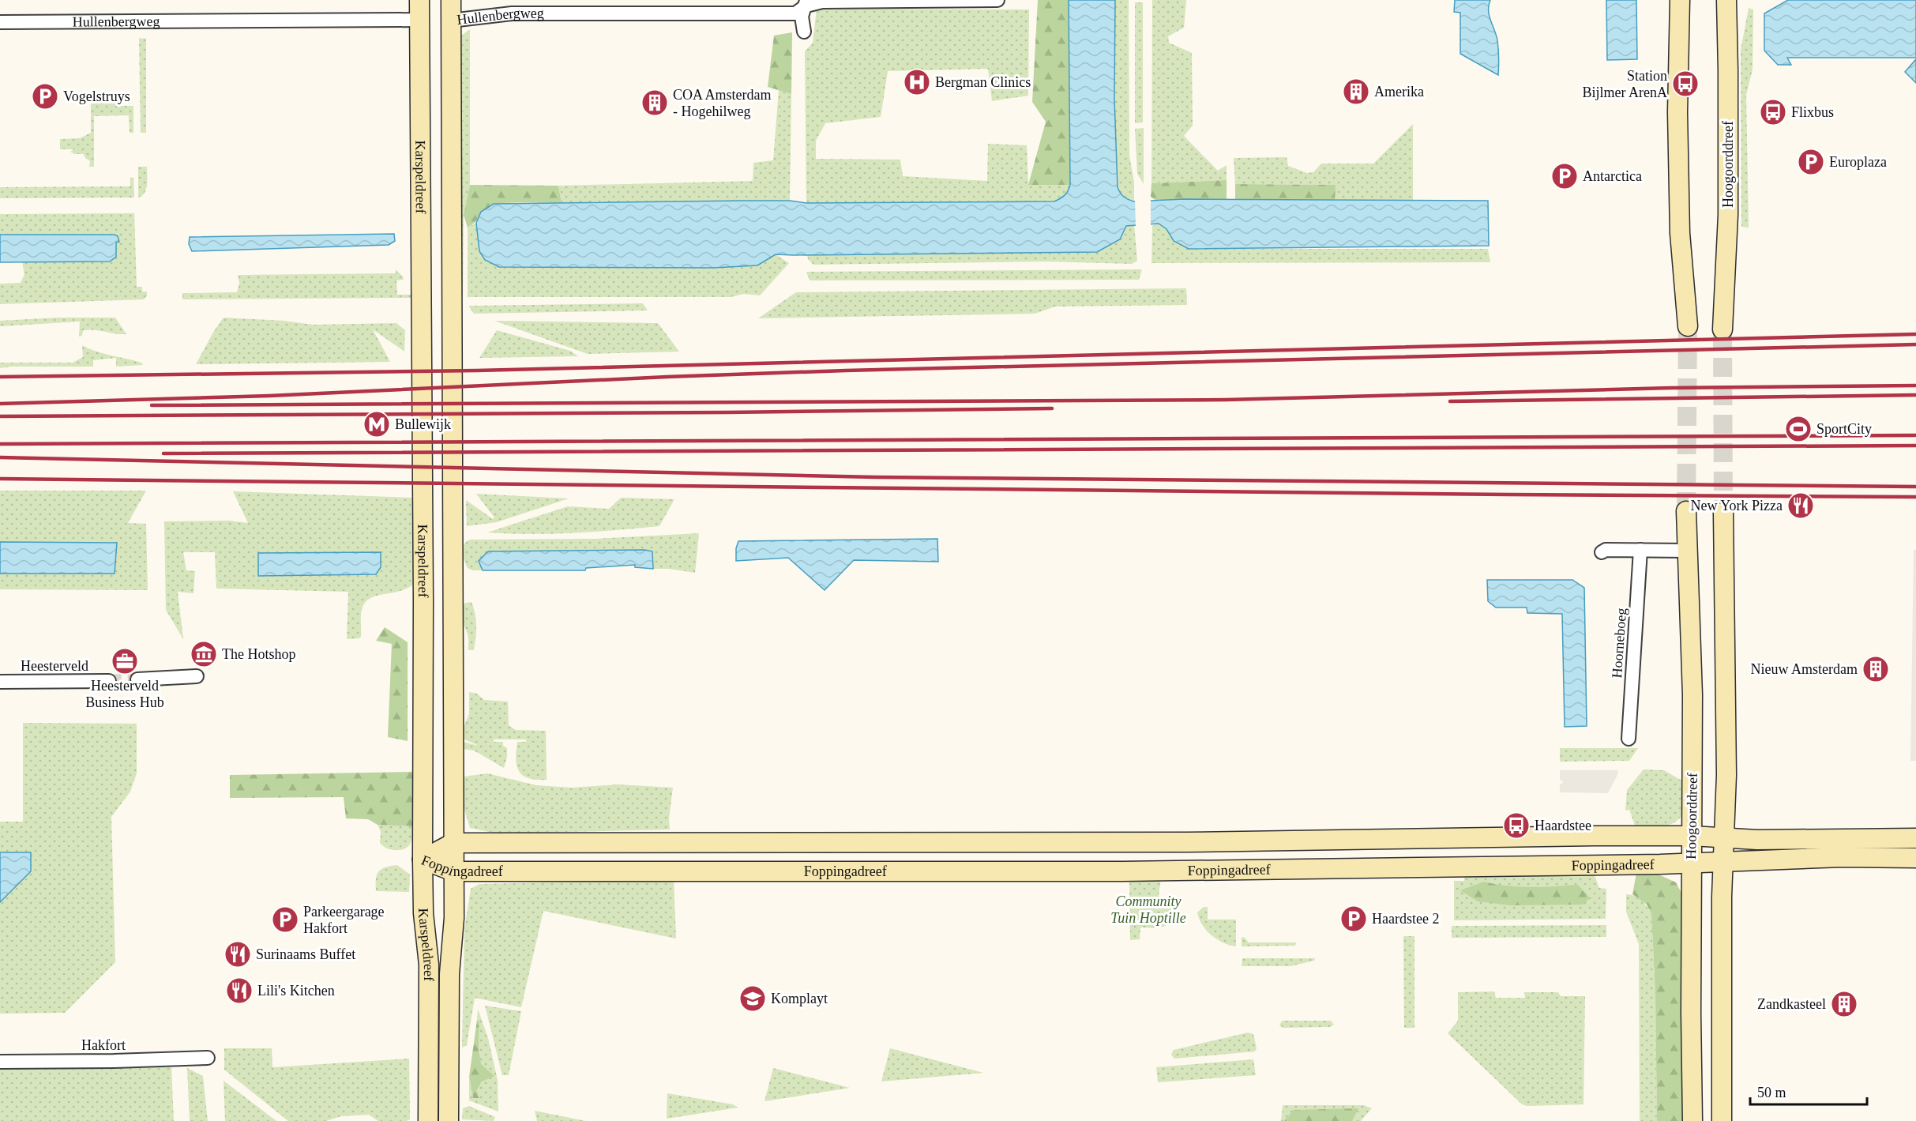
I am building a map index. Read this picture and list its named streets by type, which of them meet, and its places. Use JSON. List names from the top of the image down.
{
  "streets": {
    "street": [
      "Hullenbergweg",
      "Hoogoorddreef",
      "Karspeldreef",
      "Hoorneboeg",
      "Heesterveld",
      "Foppingadreef",
      "Hakfort"
    ]
  },
  "crossings": [
    ["Hullenbergweg", "Karspeldreef"],
    ["Hoogoorddreef", "Foppingadreef"],
    ["Karspeldreef", "Foppingadreef"]
  ],
  "parks": ["Community Tuin Hoptille"],
  "places": {
    "hospital": ["Bergman Clinics"],
    "bus stop": ["Station Bijlmer ArenA", "Flixbus", "Haardstee"],
    "building": [
      "Amerika",
      "COA Amsterdam - Hogehilweg",
      "Nieuw Amsterdam",
      "Zandkasteel"
    ],
    "parking": [
      "Vogelstruys",
      "Europlaza",
      "Antarctica",
      "Haardstee 2",
      "Parkeergarage Hakfort"
    ],
    "metro station": ["Bullewijk"],
    "sports": ["SportCity"],
    "restaurant": ["New York Pizza", "Surinaams Buffet", "Lili's Kitchen"],
    "museum": ["The Hotshop"],
    "office": ["Heesterveld Business Hub"],
    "school or university": ["Komplayt"]
  },
  "scale_bar": "50 m"
}
